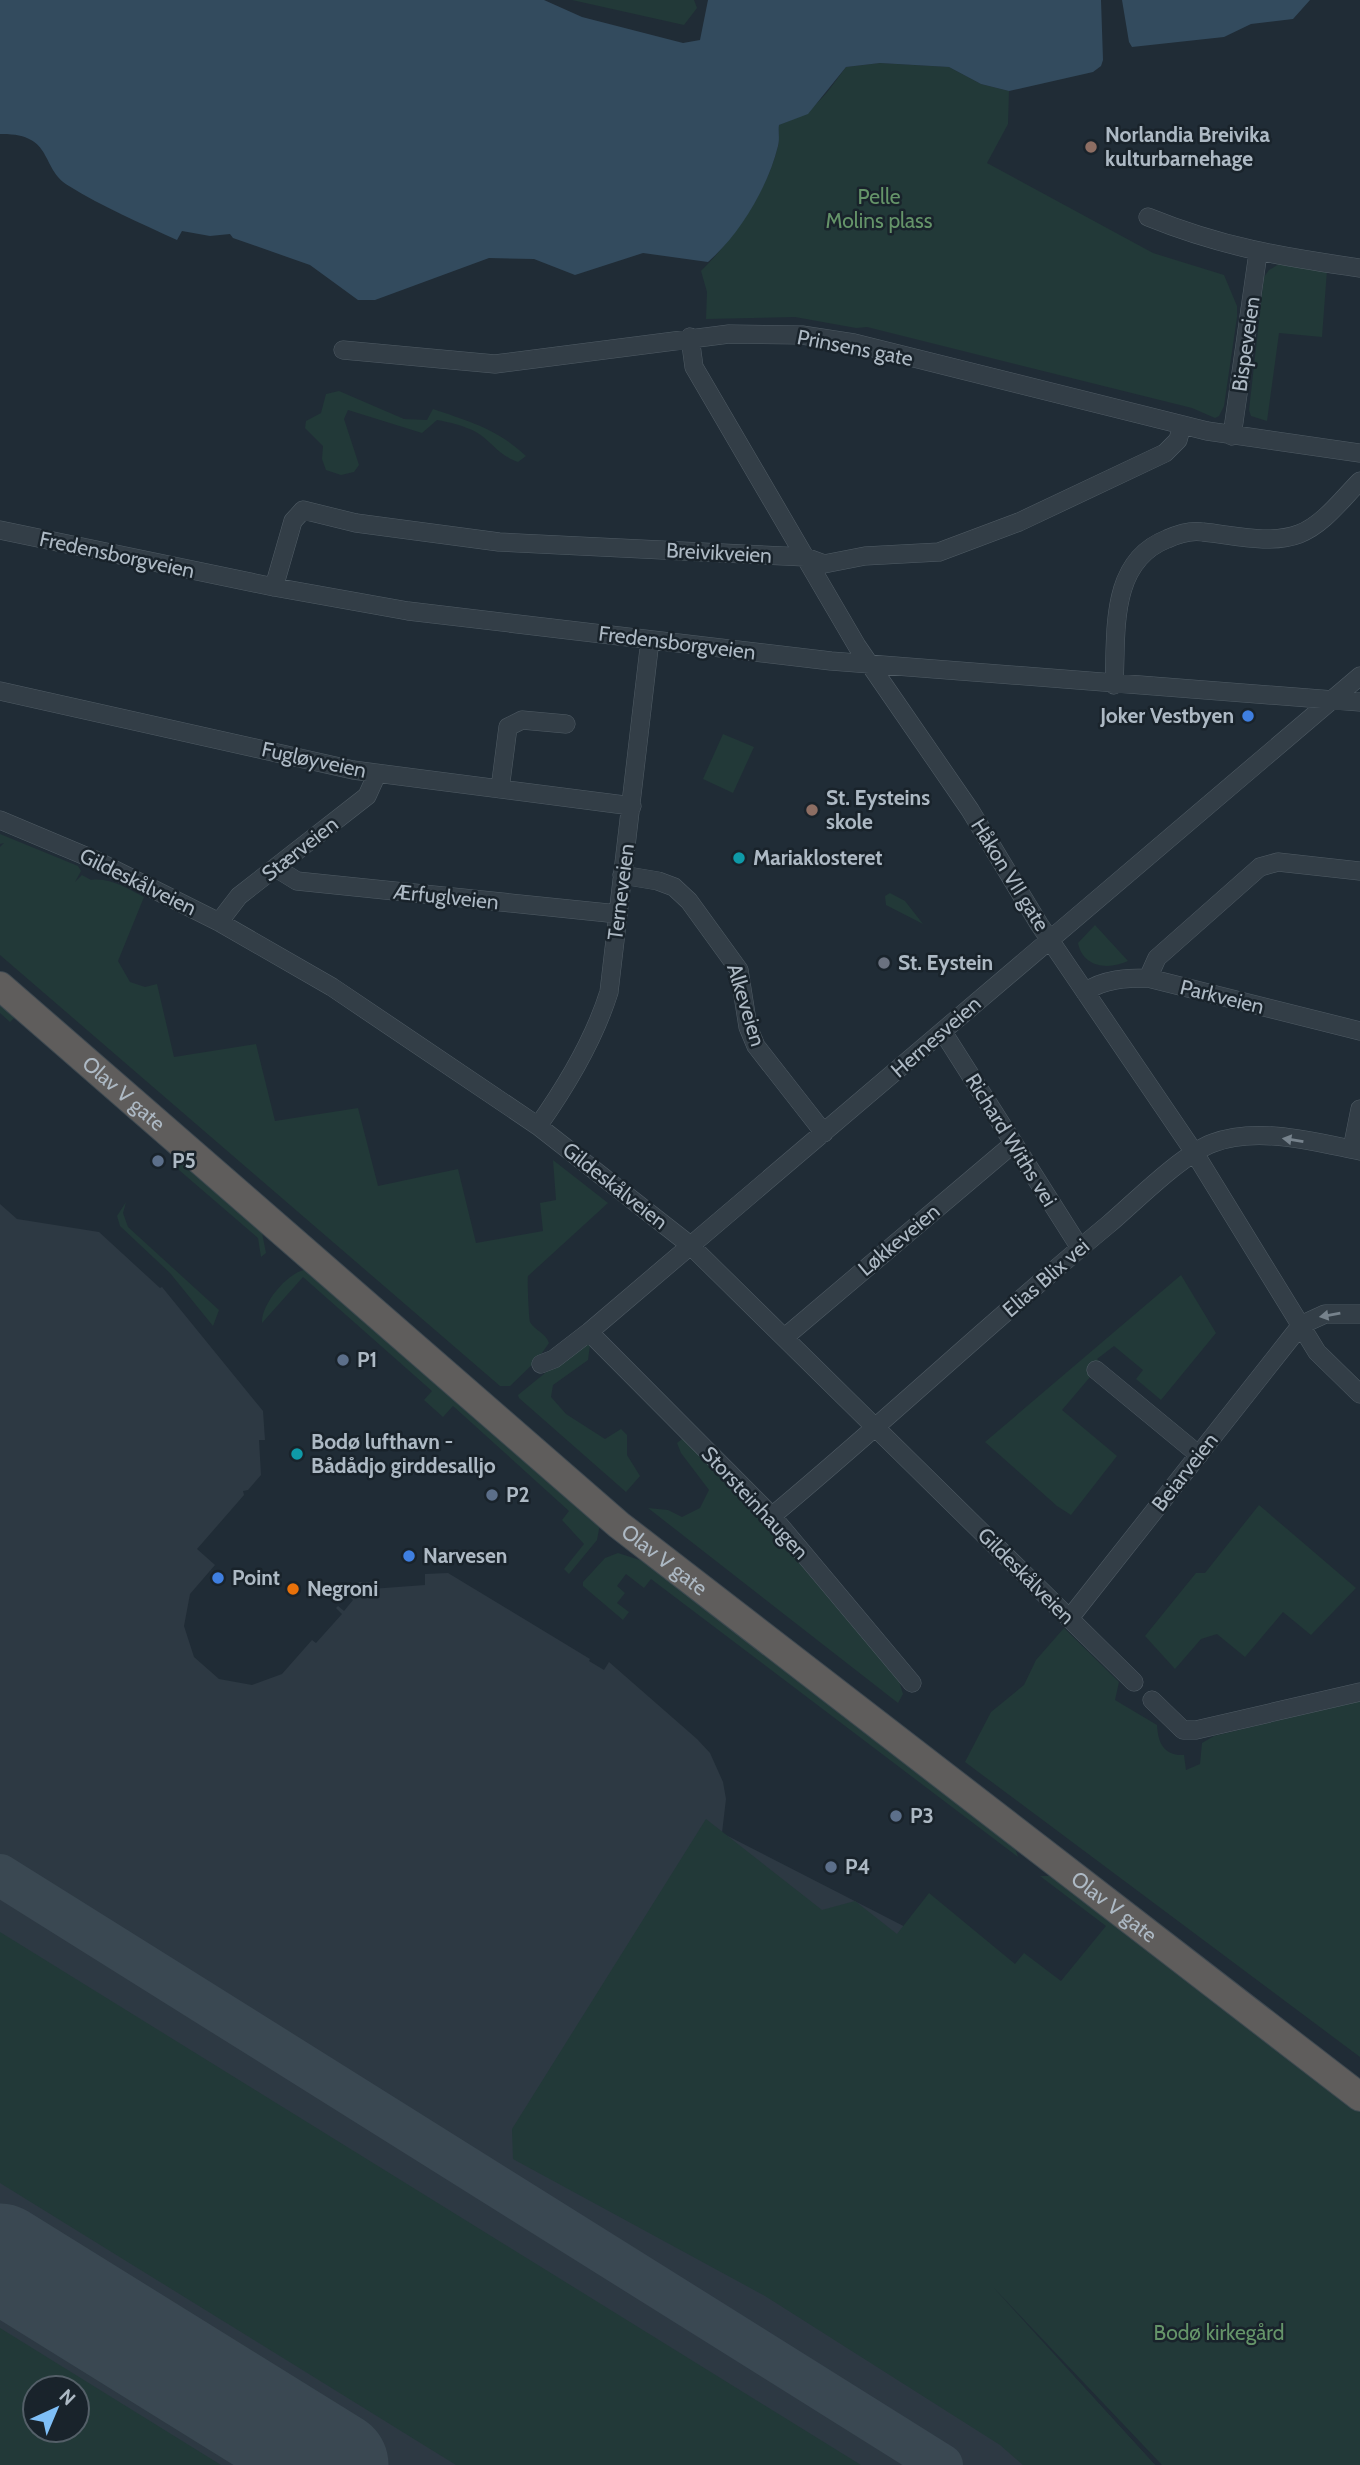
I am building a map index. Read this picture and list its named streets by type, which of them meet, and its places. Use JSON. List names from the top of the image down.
{
  "streets": {
    "highway": ["Olav V gate"],
    "street": [
      "Bispeveien",
      "Prinsens gate",
      "Breivikveien",
      "Fredensborgveien",
      "Fugløyveien",
      "Stærveien",
      "Håkon VII gate",
      "Gildeskålveien",
      "Terneveien",
      "Ærfuglveien",
      "Parkveien",
      "Alkeveien",
      "Hernesveien",
      "Richard Withs vei",
      "Løkkeveien",
      "Elias Blix vei",
      "Beiarveien",
      "Storsteinhaugen"
    ]
  },
  "crossings": [
    ["Bispeveien", "Prinsens gate"],
    ["Prinsens gate", "Breivikveien"],
    ["Prinsens gate", "Håkon VII gate"],
    ["Breivikveien", "Fredensborgveien"],
    ["Breivikveien", "Håkon VII gate"],
    ["Fredensborgveien", "Håkon VII gate"],
    ["Fredensborgveien", "Terneveien"],
    ["Fredensborgveien", "Hernesveien"],
    ["Fugløyveien", "Stærveien"],
    ["Fugløyveien", "Terneveien"],
    ["Stærveien", "Gildeskålveien"],
    ["Stærveien", "Ærfuglveien"],
    ["Håkon VII gate", "Parkveien"],
    ["Håkon VII gate", "Hernesveien"],
    ["Håkon VII gate", "Elias Blix vei"],
    ["Håkon VII gate", "Beiarveien"],
    ["Gildeskålveien", "Terneveien"],
    ["Gildeskålveien", "Hernesveien"],
    ["Gildeskålveien", "Løkkeveien"],
    ["Gildeskålveien", "Elias Blix vei"],
    ["Gildeskålveien", "Beiarveien"],
    ["Terneveien", "Ærfuglveien"],
    ["Terneveien", "Alkeveien"],
    ["Alkeveien", "Hernesveien"],
    ["Hernesveien", "Richard Withs vei"],
    ["Hernesveien", "Storsteinhaugen"],
    ["Richard Withs vei", "Løkkeveien"],
    ["Richard Withs vei", "Elias Blix vei"],
    ["Elias Blix vei", "Storsteinhaugen"]
  ],
  "parks": ["Pelle Molins plass", "Bodø kirkegård"],
  "places": [
    "Norlandia Breivika kulturbarnehage",
    "Joker Vestbyen",
    "St. Eysteins skole",
    "Mariaklosteret",
    "St. Eystein",
    "P5",
    "P1",
    "Bodø lufthavn - Bådådjo girddesalljo",
    "P2",
    "Narvesen",
    "Point",
    "Negroni",
    "P3",
    "P4"
  ],
  "north": "top right"
}
